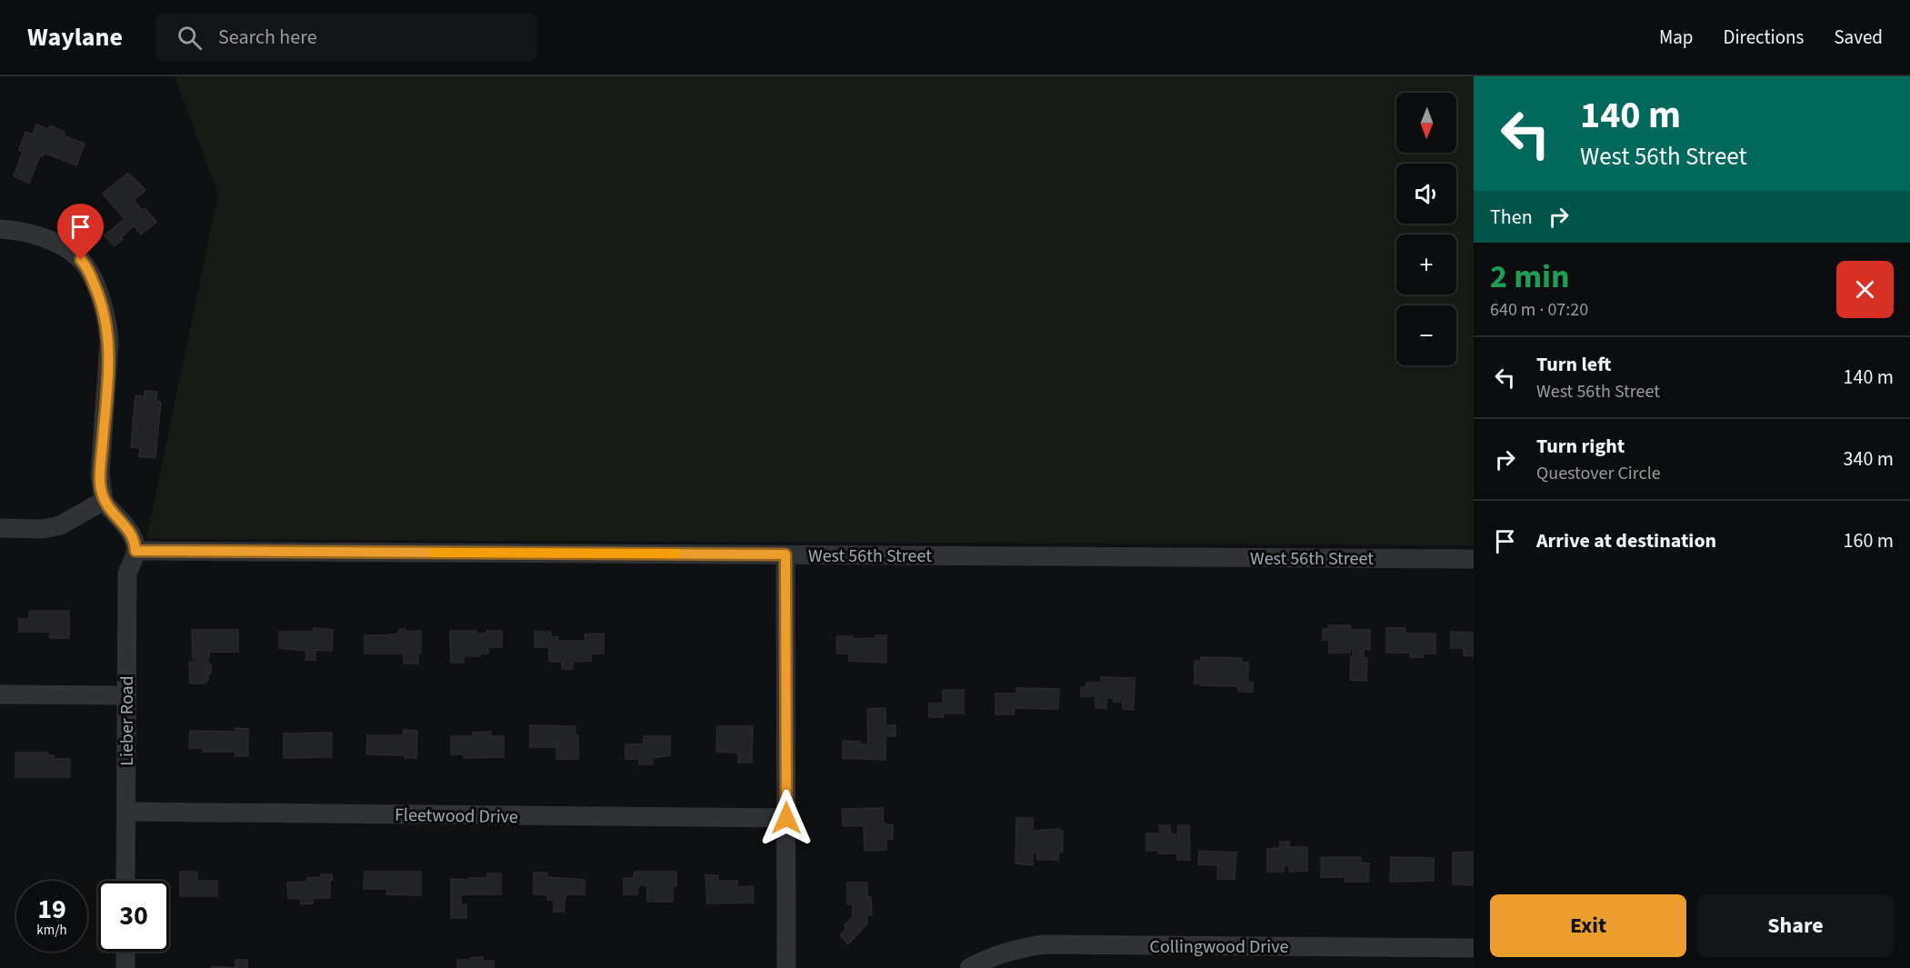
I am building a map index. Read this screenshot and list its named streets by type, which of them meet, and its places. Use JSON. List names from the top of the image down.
{
  "streets": {
    "street": [
      "West 56th Street",
      "Lieber Road",
      "Fleetwood Drive",
      "Collingwood Drive"
    ]
  },
  "crossings": [
    ["West 56th Street", "Lieber Road"],
    ["Lieber Road", "Fleetwood Drive"]
  ],
  "north": "bottom",
  "page": {
    "header": "Waylane",
    "search": "Search here",
    "nav": ["Map", "Directions", "Saved"],
    "turn": ["140 m", "West 56th Street"],
    "map_buttons": ["+", "−"],
    "then": "Then",
    "heading": ["2 min", "640 m · 07:20"],
    "list": [
      {
        "name": "Turn left",
        "note": "West 56th Street",
        "value": "140 m"
      },
      {
        "name": "Turn right",
        "note": "Questover Circle",
        "value": "340 m"
      },
      {
        "name": "Arrive at destination",
        "value": "160 m"
      }
    ],
    "speed": "19 km/h",
    "limit": "30",
    "buttons": ["Exit", "Share"]
  }
}
